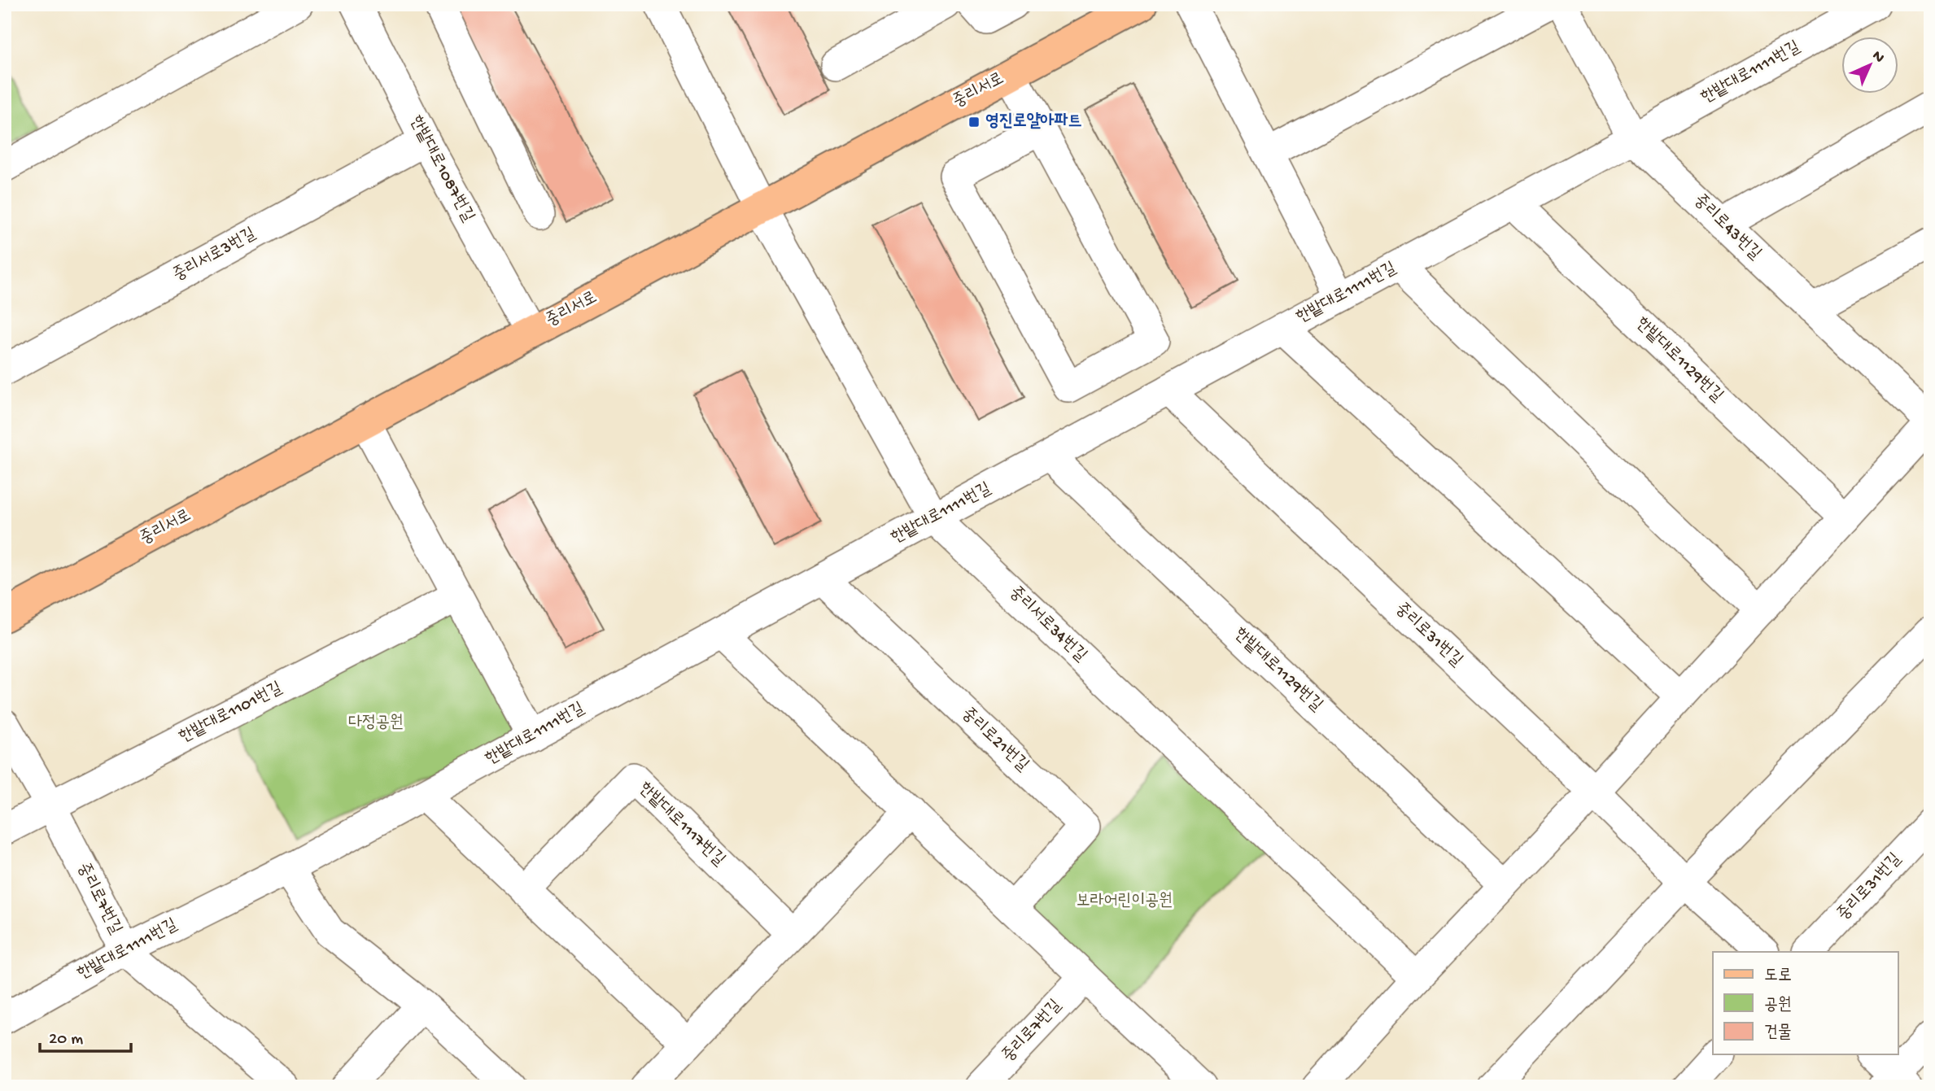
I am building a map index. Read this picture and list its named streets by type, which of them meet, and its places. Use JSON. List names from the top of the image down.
{
  "streets": {
    "main road": ["중리서로"],
    "street": [
      "한밭대로1111번길",
      "한밭대로1087번길",
      "중리로43번길",
      "중리서로3번길",
      "한밭대로1129번길",
      "중리서로34번길",
      "중리로31번길",
      "한밭대로1101번길",
      "중리로21번길",
      "한밭대로1117번길",
      "중리로7번길"
    ]
  },
  "crossings": [
    ["한밭대로1111번길", "중리로43번길"],
    ["한밭대로1111번길", "한밭대로1129번길"],
    ["한밭대로1111번길", "중리서로34번길"],
    ["한밭대로1111번길", "중리로31번길"],
    ["한밭대로1111번길", "중리로21번길"],
    ["한밭대로1111번길", "중리로7번길"],
    ["중리서로", "한밭대로1087번길"],
    ["중리서로", "중리서로34번길"],
    ["한밭대로1087번길", "중리서로3번길"],
    ["한밭대로1101번길", "중리로7번길"]
  ],
  "parks": ["다정공원", "보라어린이공원"],
  "places": {
    "transit": ["영진로얄아파트"]
  },
  "legend": ["도로", "공원", "건물"],
  "scale_bar": "20 m",
  "north": "top right"
}
